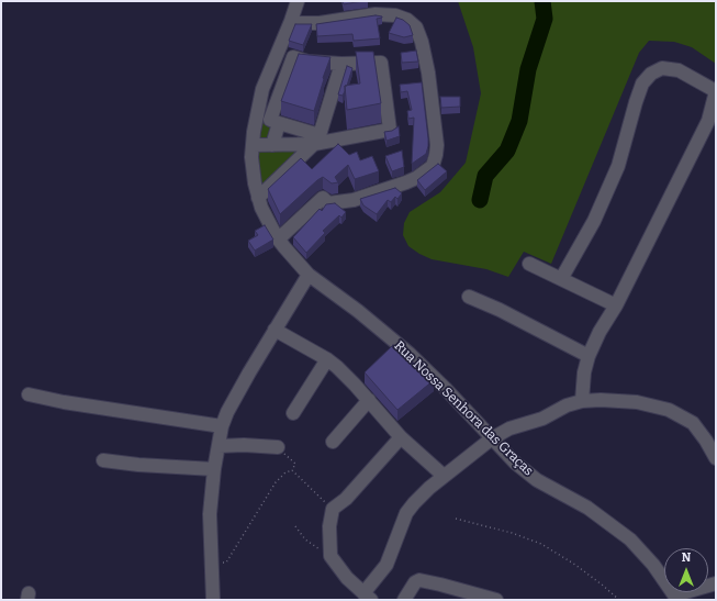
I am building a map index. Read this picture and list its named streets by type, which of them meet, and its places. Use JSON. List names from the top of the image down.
{
  "streets": {
    "street": ["Rua Nossa Senhora das Graças"]
  },
  "north": "top"
}
